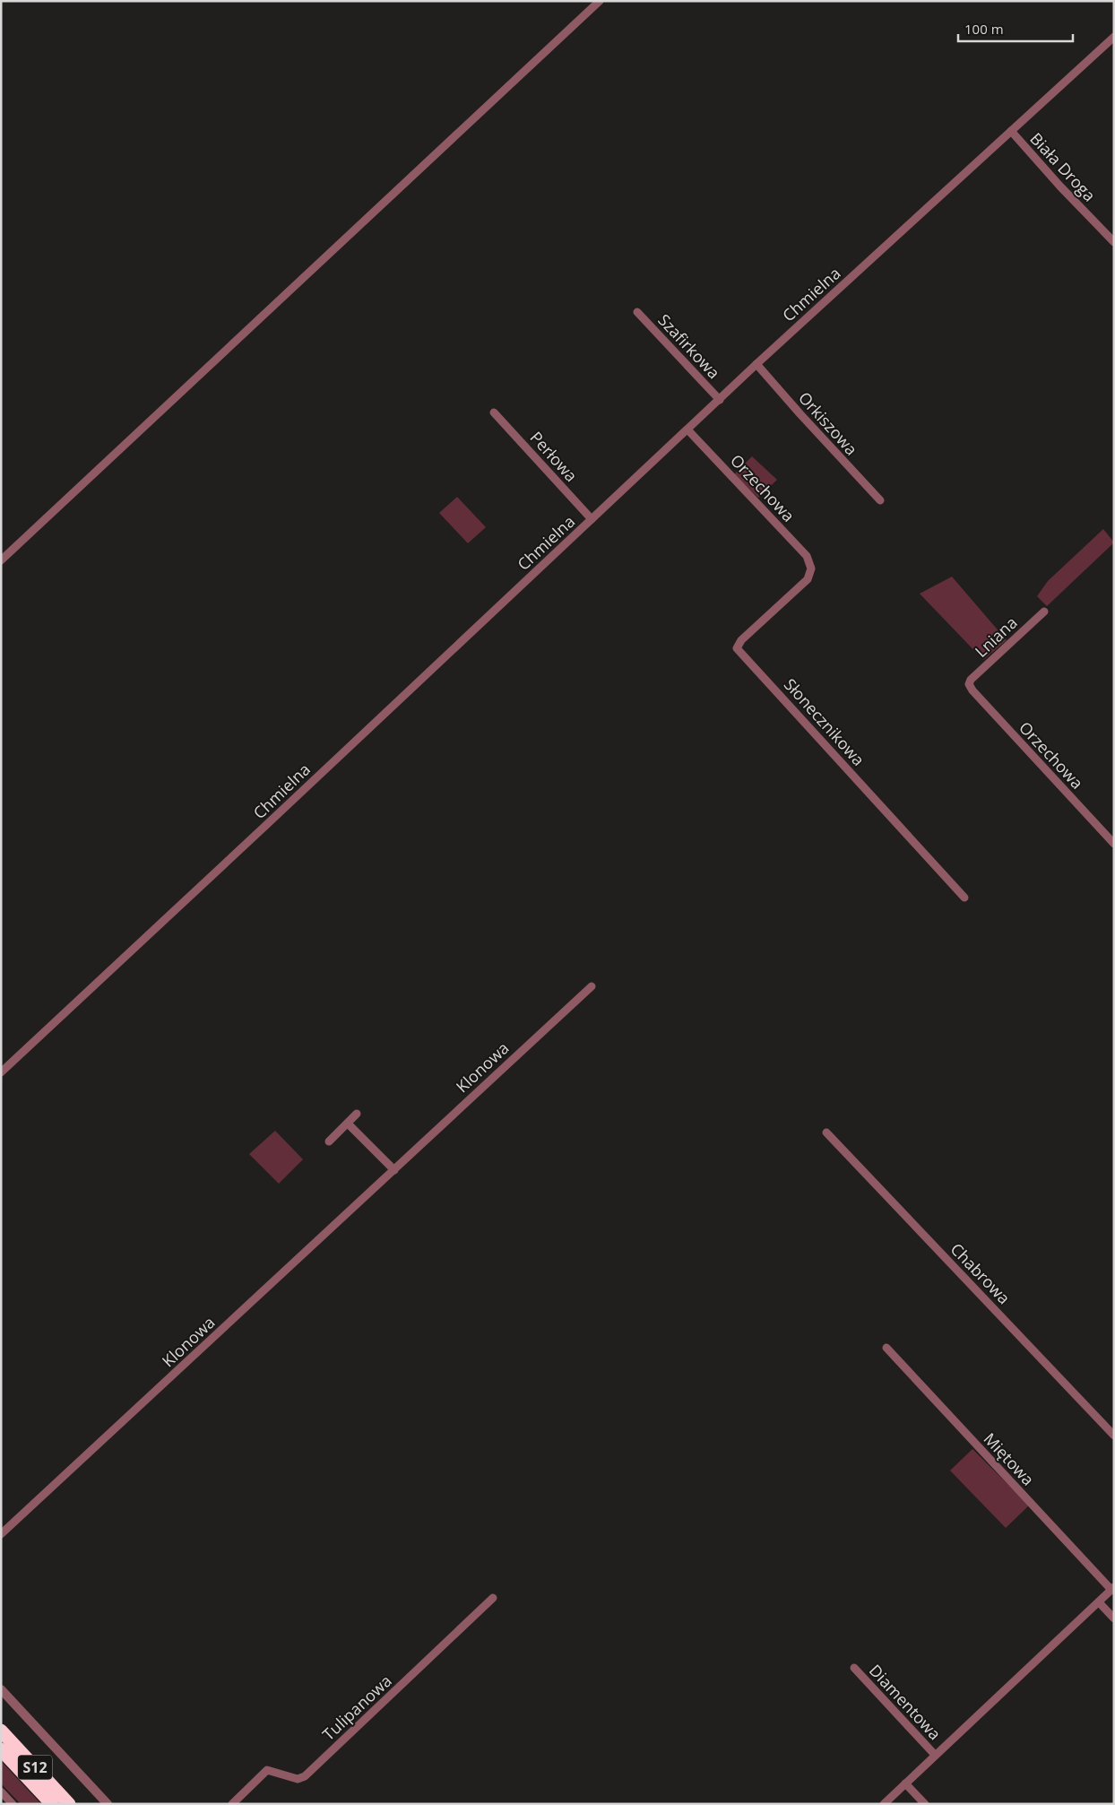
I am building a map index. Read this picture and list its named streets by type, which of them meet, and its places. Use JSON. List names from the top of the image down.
{
  "streets": {
    "highway": ["S12"],
    "street": [
      "Biała Droga",
      "Chmielna",
      "Szafirkowa",
      "Orkiszowa",
      "Perłowa",
      "Orzechowa",
      "Lniana",
      "Słonecznikowa",
      "Klonowa",
      "Chabrowa",
      "Miętowa",
      "Diamentowa",
      "Tulipanowa"
    ]
  },
  "crossings": [
    ["Biała Droga", "Chmielna"],
    ["Chmielna", "Szafirkowa"],
    ["Chmielna", "Orkiszowa"],
    ["Chmielna", "Perłowa"],
    ["Chmielna", "Orzechowa"],
    ["Orzechowa", "Lniana"],
    ["Orzechowa", "Słonecznikowa"]
  ],
  "scale_bar": "100 m"
}
